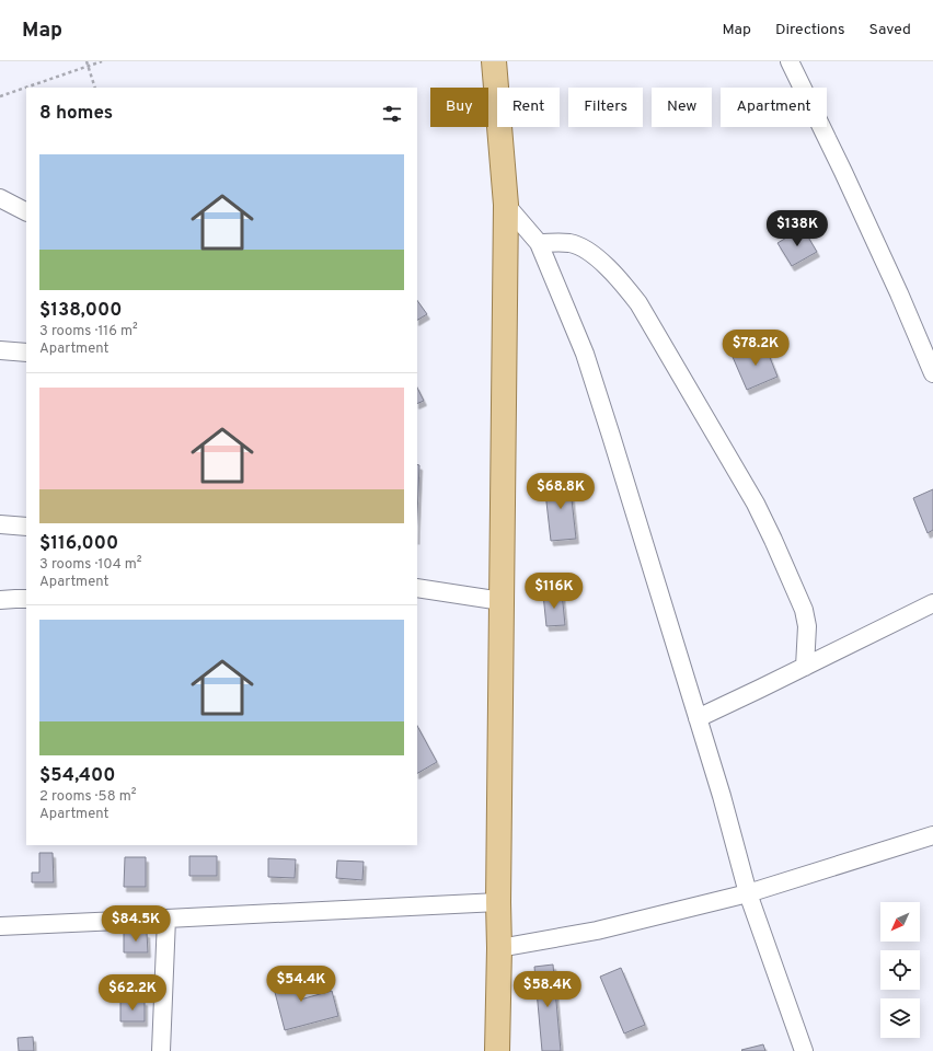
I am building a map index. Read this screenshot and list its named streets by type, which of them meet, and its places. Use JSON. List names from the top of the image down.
{
  "north": "bottom left",
  "page": {
    "header": "Map",
    "nav": ["Map", "Directions", "Saved"],
    "chip": [
      "Buy",
      "Rent",
      "Filters",
      "New",
      "Apartment"
    ],
    "heading": "8 homes",
    "list": [
      {
        "name": "$138,000",
        "note": "3 rooms · 116 m² · Apartment"
      },
      {
        "name": "$116,000",
        "note": "3 rooms · 104 m² · Apartment"
      },
      {
        "name": "$54,400",
        "note": "2 rooms · 58 m² · Apartment"
      }
    ],
    "price": [
      "$138K",
      "$78.2K",
      "$68.8K",
      "$116K",
      "$84.5K",
      "$54.4K",
      "$58.4K",
      "$62.2K"
    ]
  }
}
